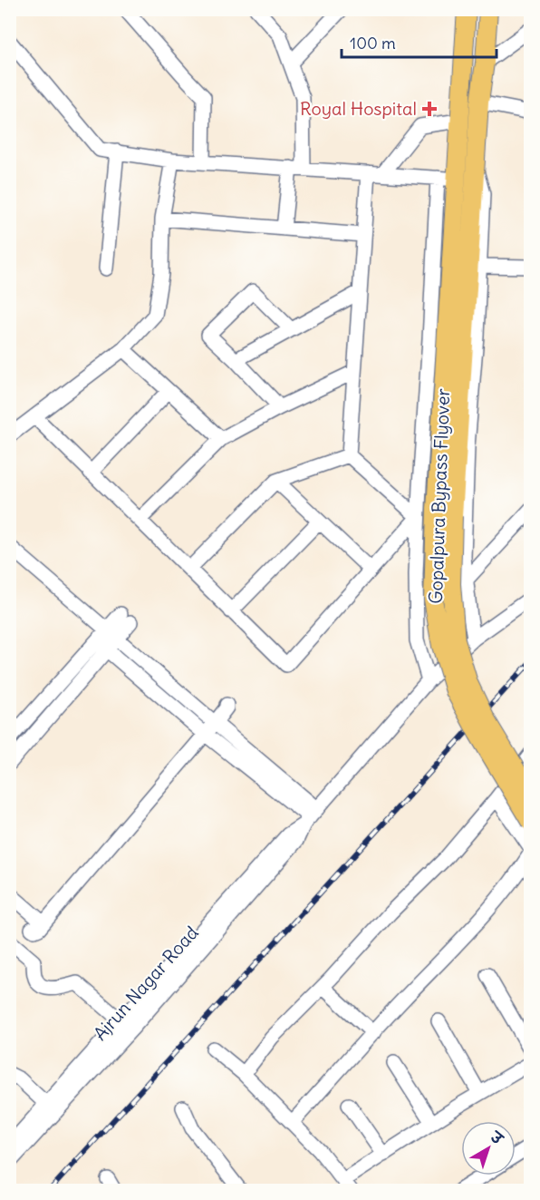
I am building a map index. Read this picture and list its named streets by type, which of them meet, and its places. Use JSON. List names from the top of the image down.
{
  "streets": {
    "main road": ["Gopalpura Bypass Flyover"],
    "street": ["Ajrun Nagar Road"]
  },
  "places": {
    "health": ["Royal Hospital"]
  },
  "scale_bar": "100 m",
  "north": "top right"
}
